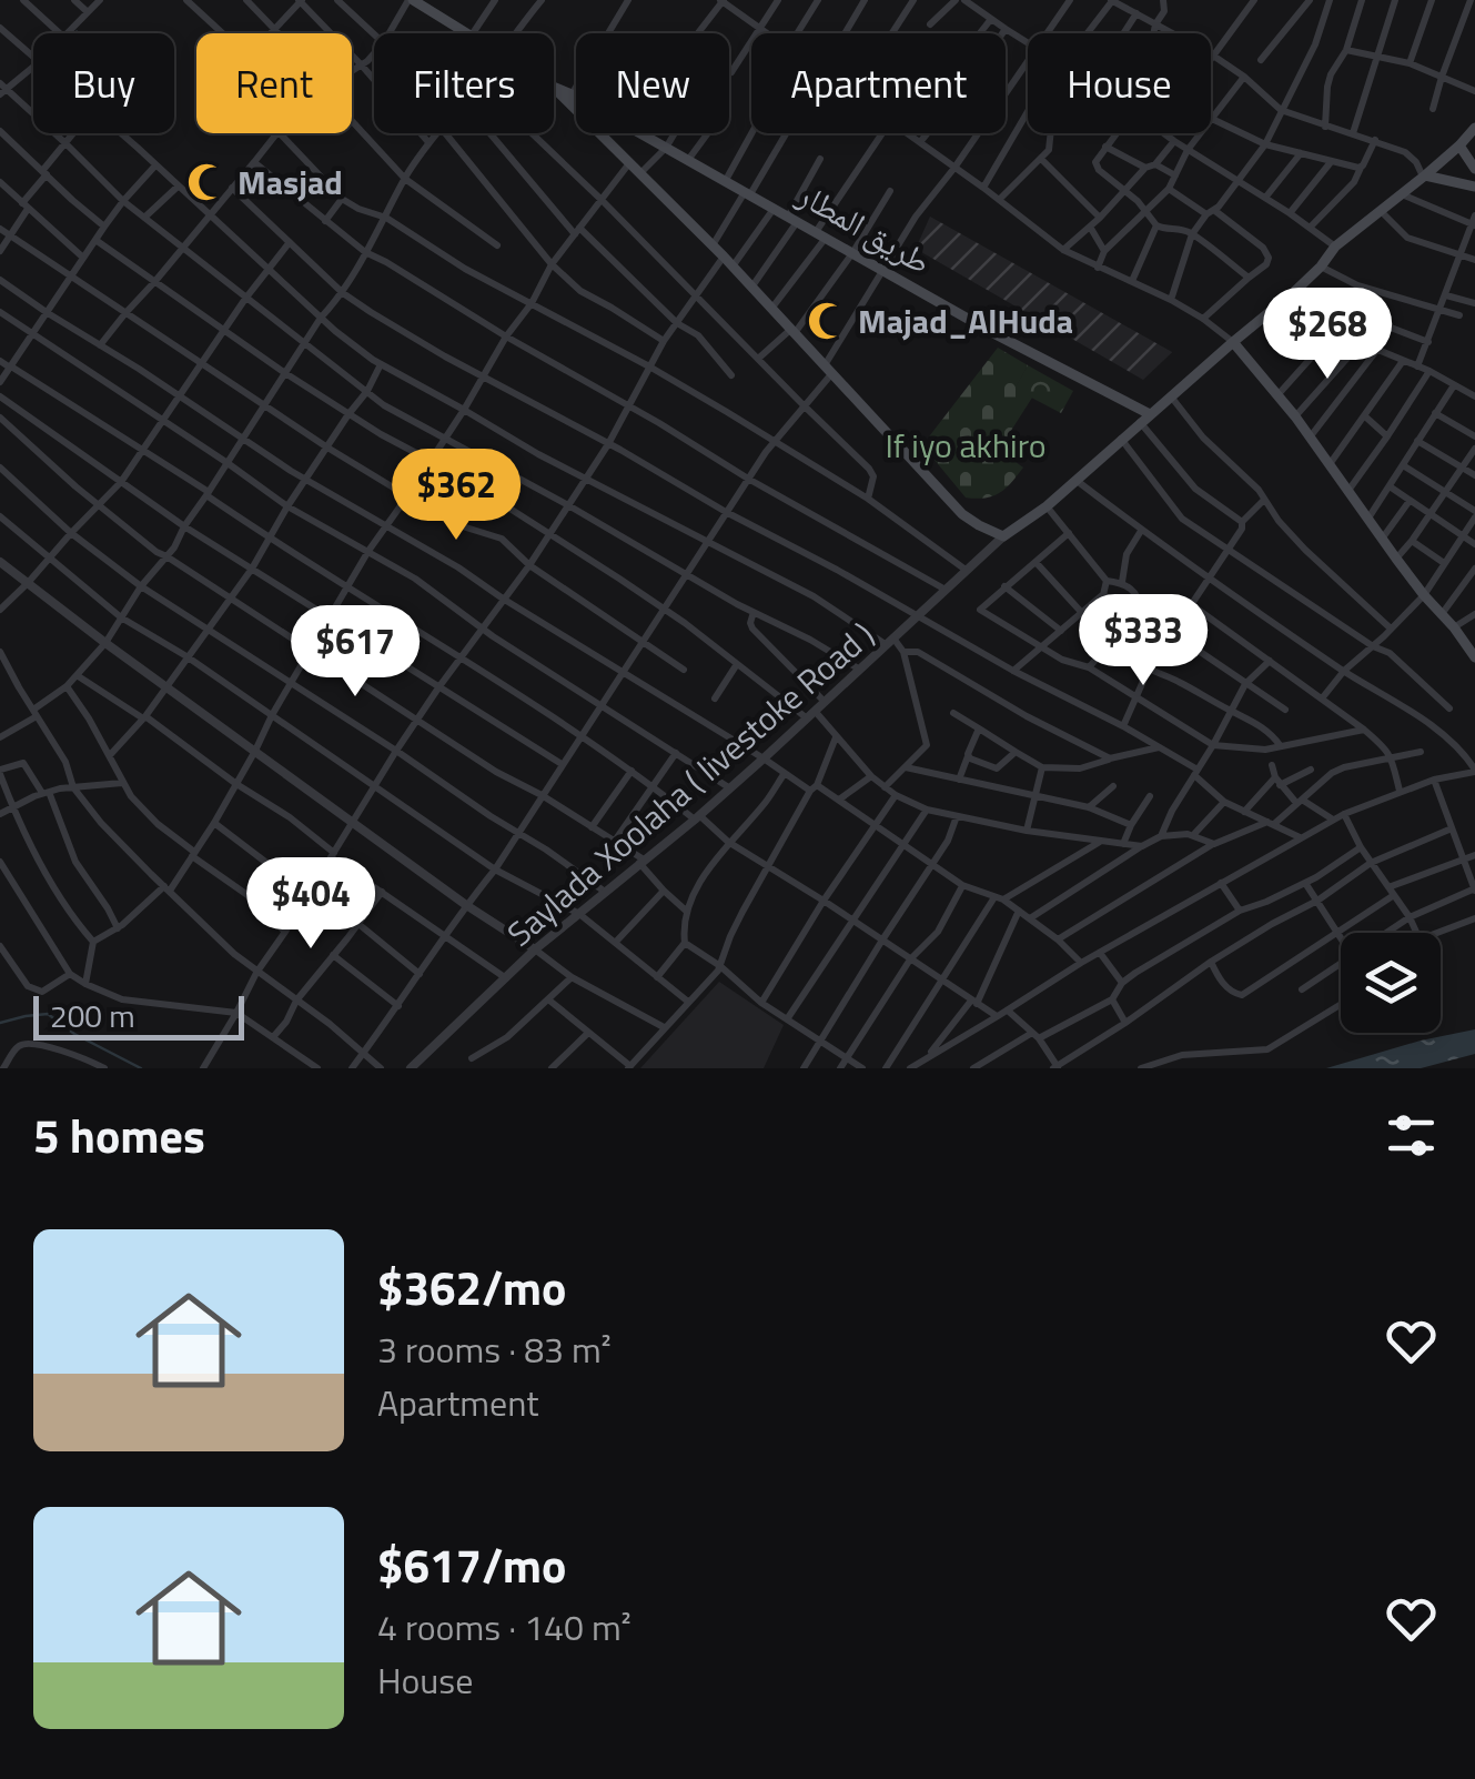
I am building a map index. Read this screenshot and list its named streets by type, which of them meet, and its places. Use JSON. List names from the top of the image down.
{
  "streets": {
    "main road": ["طريق المطار"],
    "street": ["Saylada Xoolaha ( livestoke Road )"]
  },
  "crossings": [
    ["طريق المطار", "Saylada Xoolaha ( livestoke Road )"]
  ],
  "parks": ["If iyo akhiro"],
  "places": {
    "mosque": ["Masjad", "Majad_AlHuda"]
  },
  "scale_bar": "200 m",
  "page": {
    "chip": [
      "Buy",
      "Rent",
      "Filters",
      "New",
      "Apartment",
      "House"
    ],
    "price": [
      "$268",
      "$362",
      "$333",
      "$617",
      "$404"
    ],
    "scale": "200 m",
    "heading": "5 homes",
    "list": [
      {
        "name": "$362/mo",
        "note": "3 rooms · 83 m² · Apartment"
      },
      {
        "name": "$617/mo",
        "note": "4 rooms · 140 m² · House"
      }
    ]
  }
}
